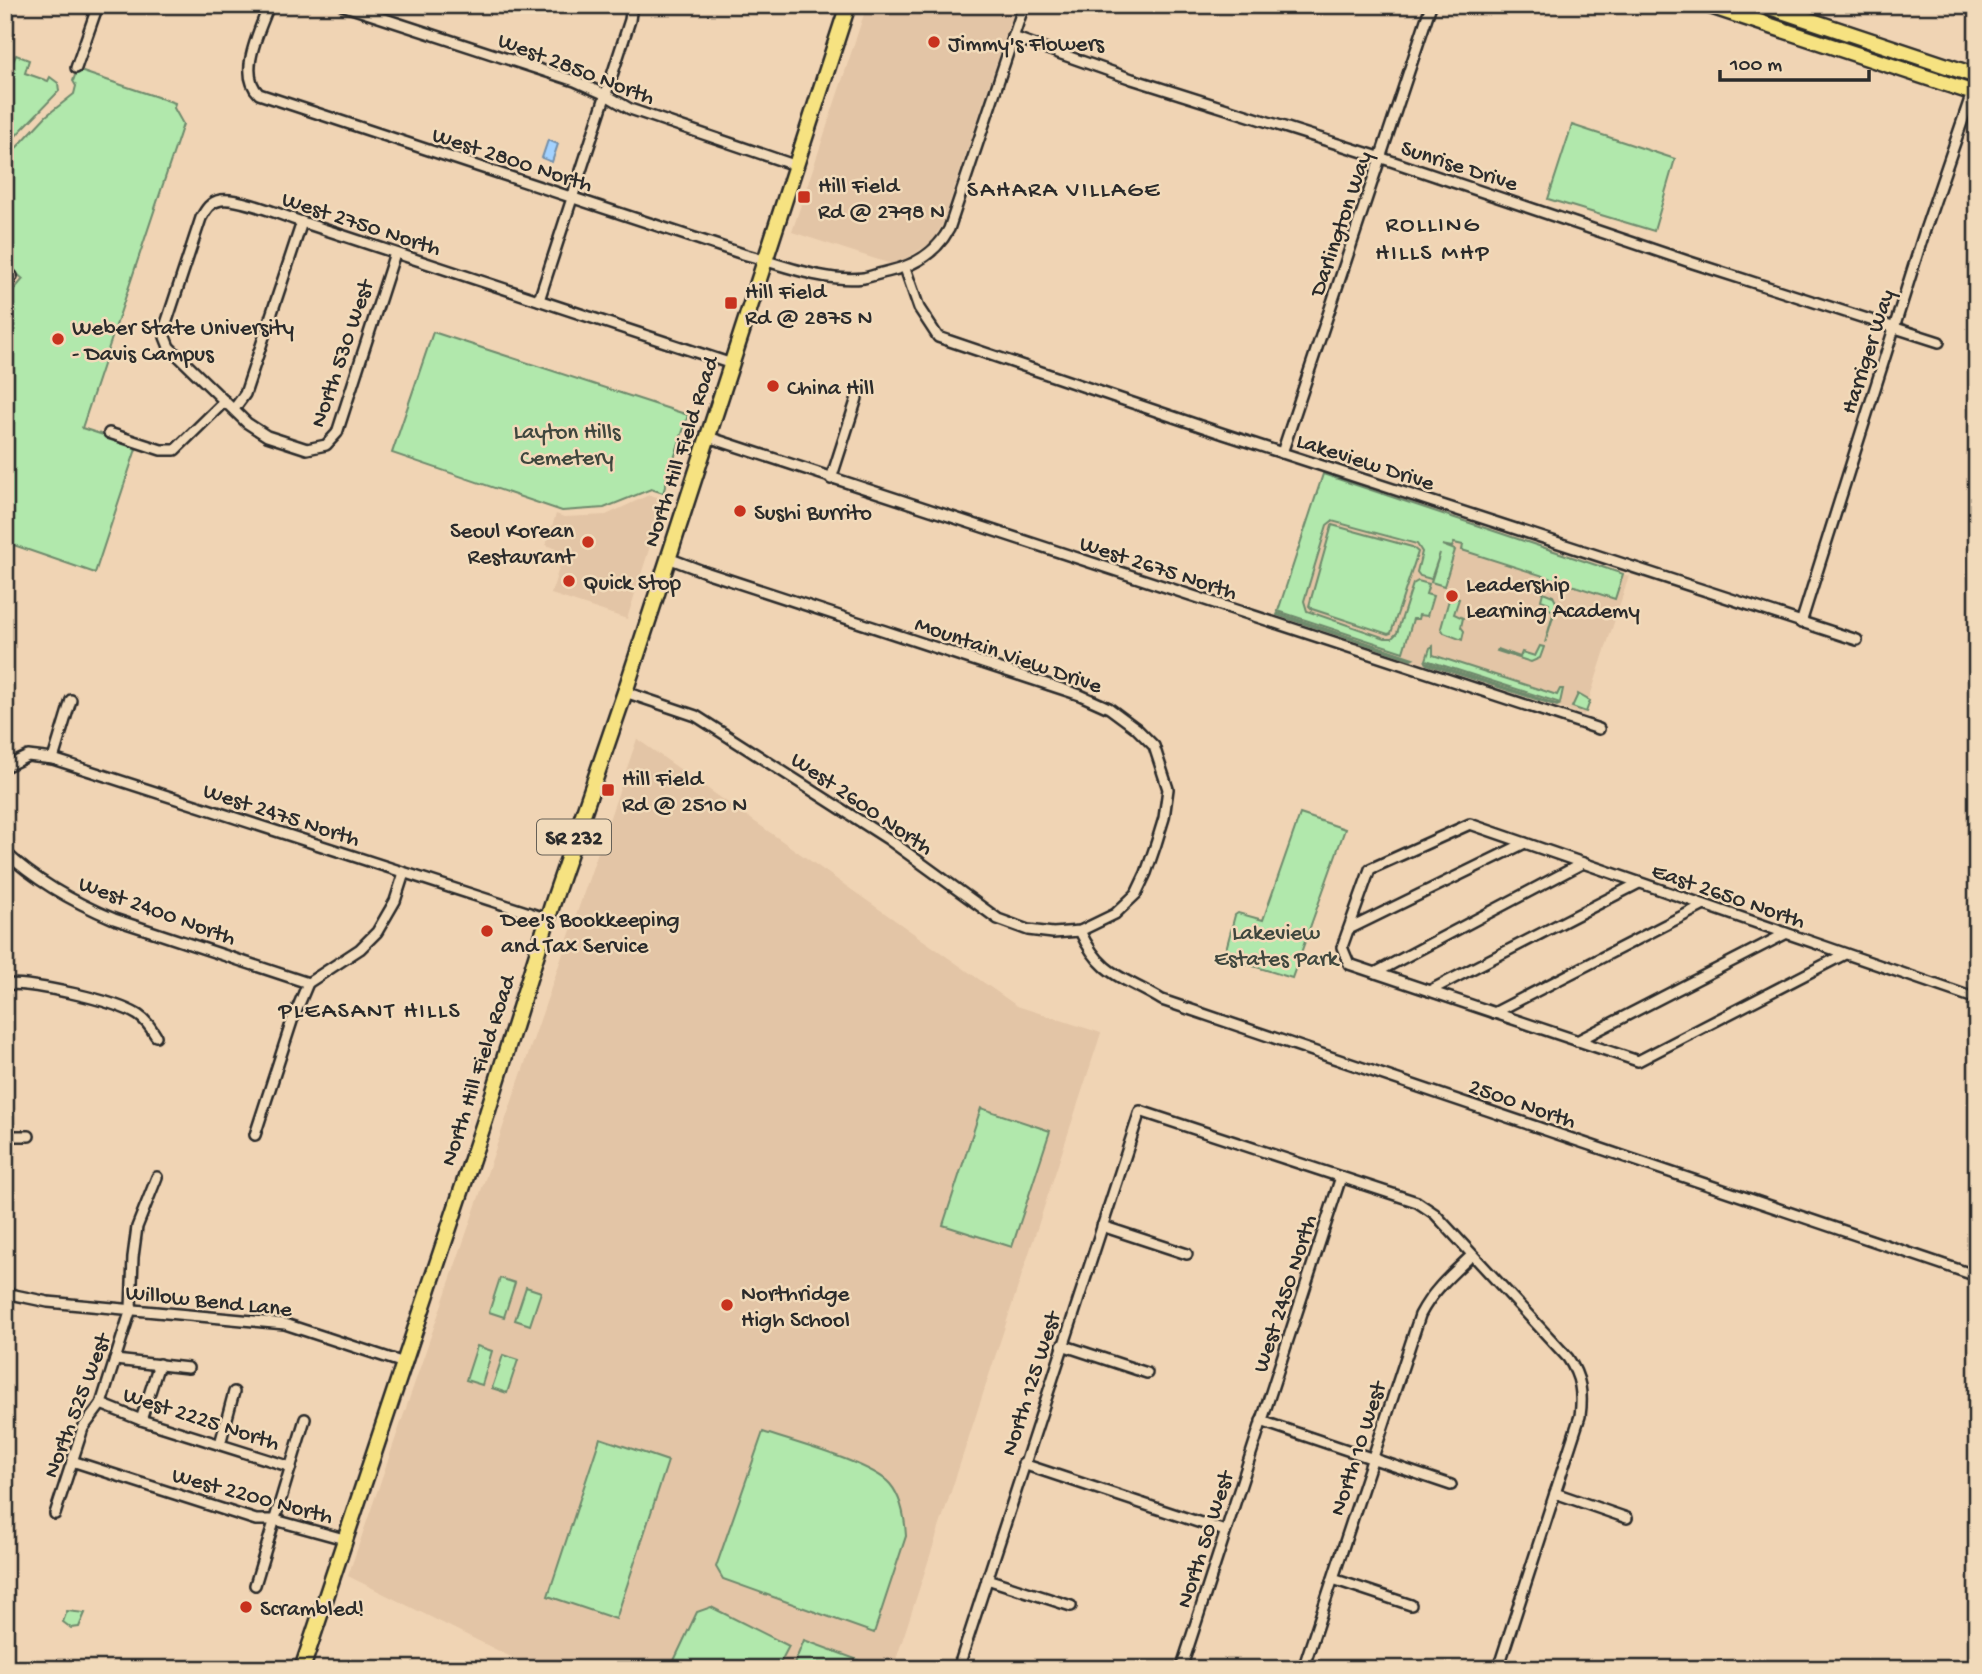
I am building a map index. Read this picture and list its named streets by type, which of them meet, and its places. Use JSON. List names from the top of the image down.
{
  "streets": {
    "main road": ["North Hill Field Road", "SR 232"],
    "street": [
      "West 2850 North",
      "West 2800 North",
      "Sunrise Drive",
      "West 2750 North",
      "Darlington Way",
      "Harriger Way",
      "North 530 West",
      "Lakeview Drive",
      "West 2675 North",
      "Mountain View Drive",
      "West 2600 North",
      "West 2475 North",
      "East 2650 North",
      "West 2400 North",
      "2500 North",
      "West 2450 North",
      "Willow Bend Lane",
      "North 125 West",
      "North 525 West",
      "West 2225 North",
      "North 10 West",
      "West 2200 North",
      "North 50 West"
    ]
  },
  "crossings": [
    ["West 2850 North", "North Hill Field Road"],
    ["West 2800 North", "Sunrise Drive"],
    ["West 2800 North", "North Hill Field Road"],
    ["West 2800 North", "Lakeview Drive"],
    ["Sunrise Drive", "Darlington Way"],
    ["Sunrise Drive", "Harriger Way"],
    ["West 2750 North", "North 530 West"],
    ["West 2750 North", "North Hill Field Road"],
    ["Darlington Way", "Lakeview Drive"],
    ["Harriger Way", "Lakeview Drive"],
    ["North Hill Field Road", "West 2675 North"],
    ["North Hill Field Road", "Mountain View Drive"],
    ["North Hill Field Road", "West 2600 North"],
    ["North Hill Field Road", "West 2475 North"],
    ["North Hill Field Road", "Willow Bend Lane"],
    ["North Hill Field Road", "West 2200 North"],
    ["Mountain View Drive", "West 2600 North"],
    ["Mountain View Drive", "2500 North"],
    ["West 2600 North", "2500 North"],
    ["West 2450 North", "North 125 West"],
    ["West 2450 North", "North 50 West"],
    ["Willow Bend Lane", "North 525 West"],
    ["North 525 West", "West 2225 North"],
    ["North 525 West", "West 2200 North"]
  ],
  "districts": ["SAHARA VILLAGE", "ROLLING HILLS MHP", "PLEASANT HILLS"],
  "parks": ["Layton Hills Cemetery", "Lakeview Estates Park"],
  "places": {
    "other": [
      "Jimmy's Flowers",
      "Weber State University - Davis Campus",
      "China Hill",
      "Sushi Burrito",
      "Seoul Korean Restaurant",
      "Quick Stop",
      "Leadership Learning Academy",
      "Dee's Bookkeeping and Tax Service",
      "Northridge High School",
      "Scrambled!"
    ],
    "transit": ["Hill Field Rd @ 2798 N", "Hill Field Rd @ 2875 N", "Hill Field Rd @ 2510 N"]
  },
  "scale_bar": "100 m"
}
